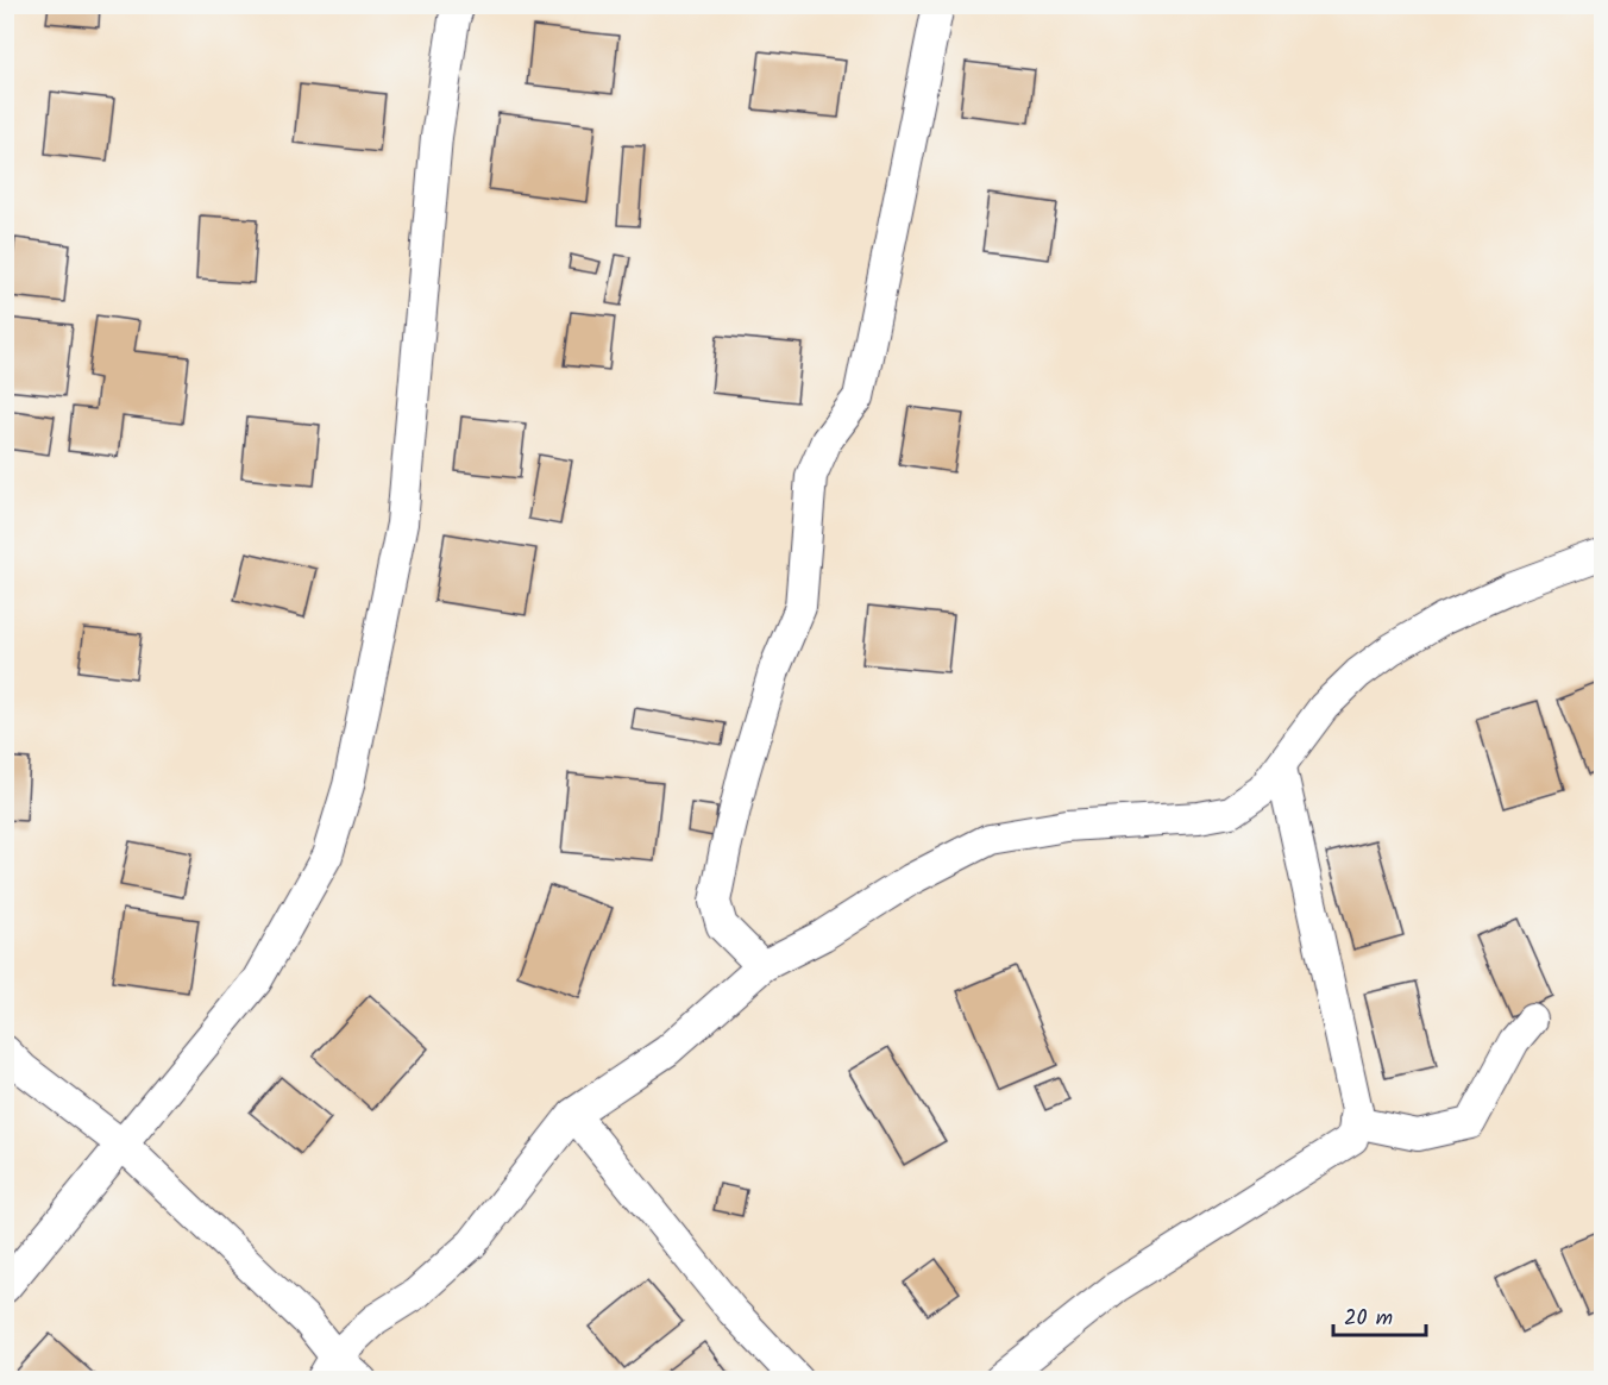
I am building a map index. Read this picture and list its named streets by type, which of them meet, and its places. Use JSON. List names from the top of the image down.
{
  "scale_bar": "20 m"
}
